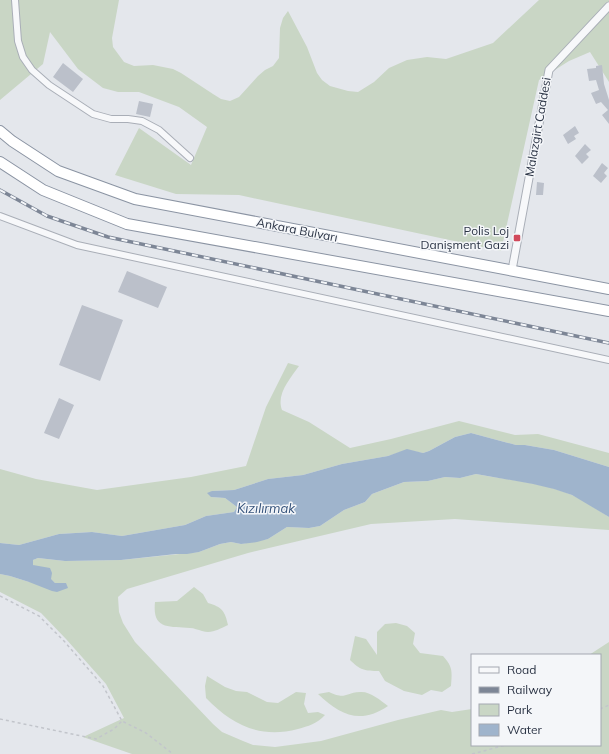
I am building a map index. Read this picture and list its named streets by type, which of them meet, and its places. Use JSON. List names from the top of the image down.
{
  "streets": {
    "highway": ["Ankara Bulvarı"],
    "street": ["Malazgirt Caddesi"]
  },
  "crossings": [
    ["Malazgirt Caddesi", "Ankara Bulvarı"]
  ],
  "water": ["Kızılırmak"],
  "places": {
    "transit": ["Polis Loj Danişment Gazi"]
  },
  "legend": [
    "Road",
    "Railway",
    "Park",
    "Water"
  ]
}
